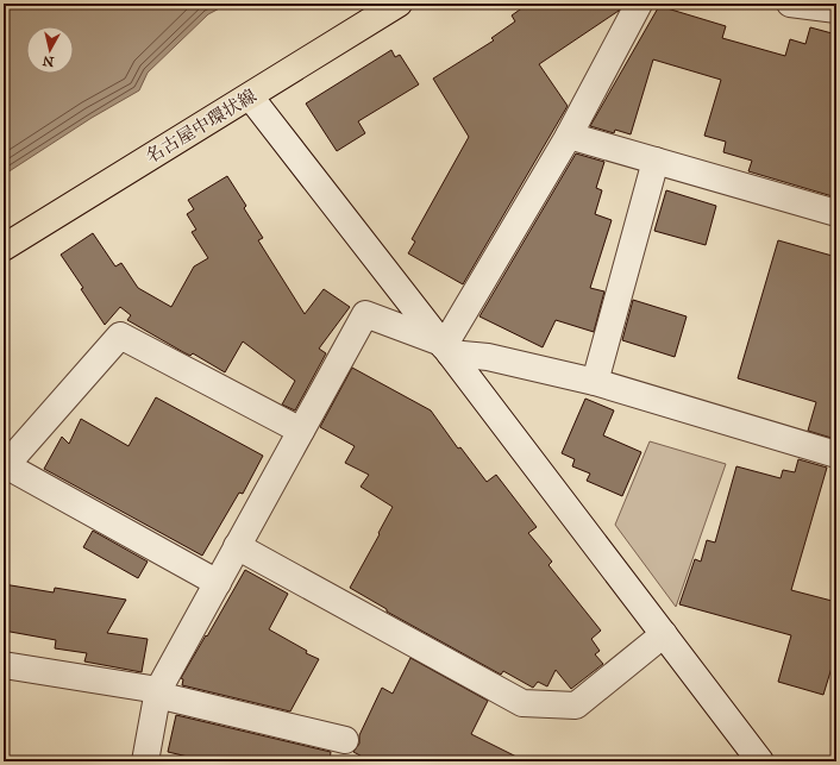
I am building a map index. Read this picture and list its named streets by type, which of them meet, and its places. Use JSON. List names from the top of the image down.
{
  "streets": {
    "main road": ["名古屋中環状線"]
  },
  "north": "bottom"
}
